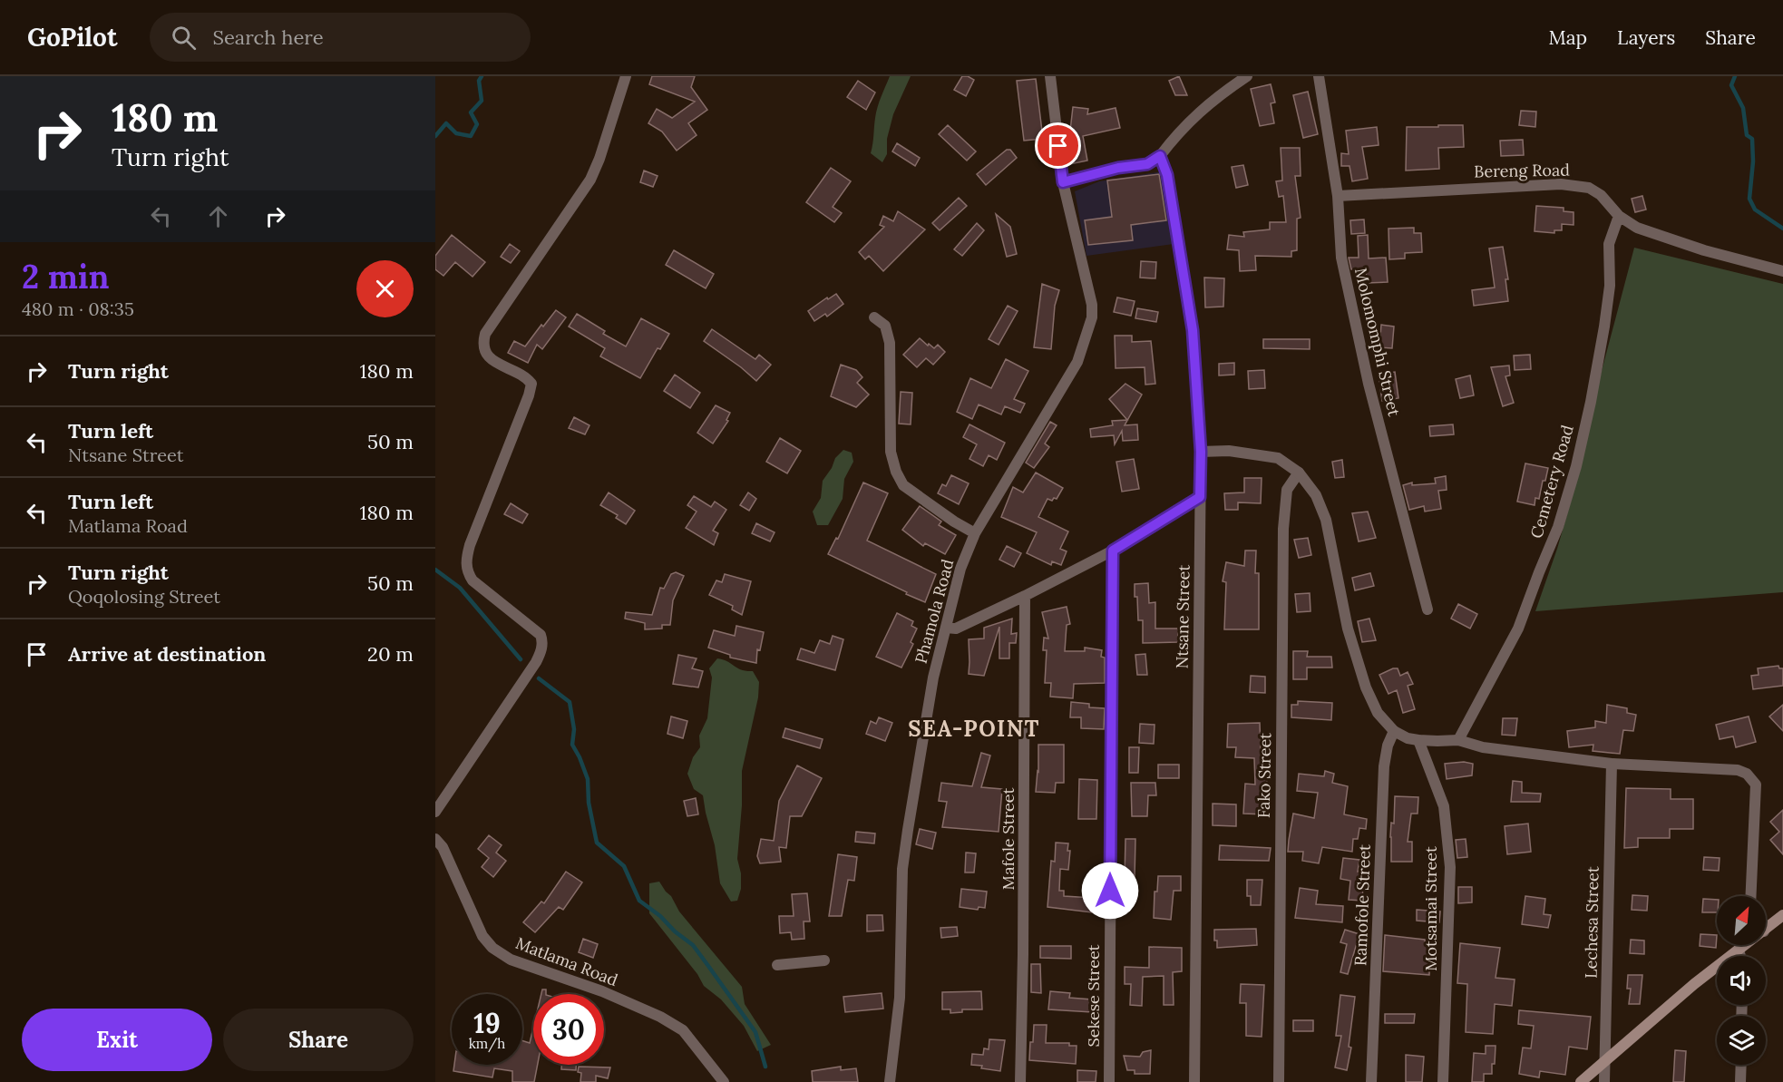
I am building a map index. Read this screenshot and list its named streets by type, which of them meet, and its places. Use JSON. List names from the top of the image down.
{
  "streets": {
    "street": [
      "Bereng Road",
      "Molomomphi Street",
      "Cemetery Road",
      "Phamola Road",
      "Ntsane Street",
      "Fako Street",
      "Mafole Street",
      "Ramofole Street",
      "Motsamai Street",
      "Lechesa Street",
      "Matlama Road",
      "Sekese Street"
    ]
  },
  "crossings": [
    ["Bereng Road", "Molomomphi Street"],
    ["Bereng Road", "Cemetery Road"]
  ],
  "districts": ["SEA-POINT"],
  "north": "top right",
  "page": {
    "header": "GoPilot",
    "search": "Search here",
    "nav": ["Map", "Layers", "Share"],
    "turn": ["180 m", "Turn right"],
    "heading": ["2 min", "480 m · 08:35"],
    "list": [
      {
        "name": "Turn right",
        "value": "180 m"
      },
      {
        "name": "Turn left",
        "note": "Ntsane Street",
        "value": "50 m"
      },
      {
        "name": "Turn left",
        "note": "Matlama Road",
        "value": "180 m"
      },
      {
        "name": "Turn right",
        "note": "Qoqolosing Street",
        "value": "50 m"
      },
      {
        "name": "Arrive at destination",
        "value": "20 m"
      }
    ],
    "speed": "19 km/h",
    "limit": "30",
    "buttons": ["Exit", "Share"]
  }
}
